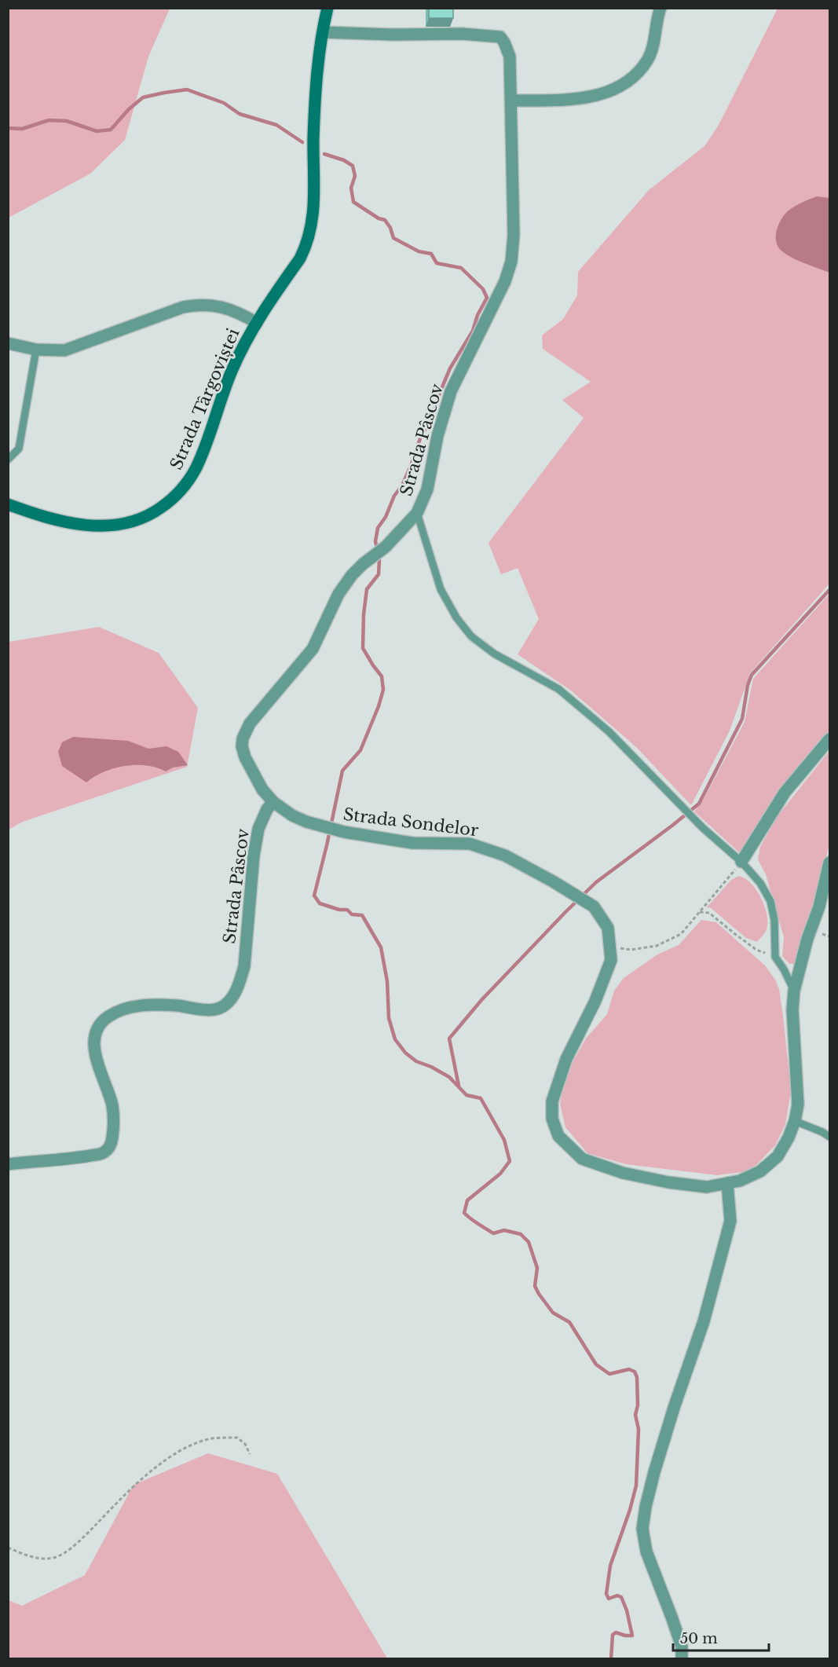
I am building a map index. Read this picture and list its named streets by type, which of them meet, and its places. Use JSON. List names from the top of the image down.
{
  "streets": {
    "main road": ["Strada Târgoviștei"],
    "street": ["Strada Pâscov", "Strada Sondelor"]
  },
  "crossings": [
    ["Strada Târgoviștei", "Strada Pâscov"],
    ["Strada Pâscov", "Strada Sondelor"]
  ],
  "scale_bar": "50 m"
}
